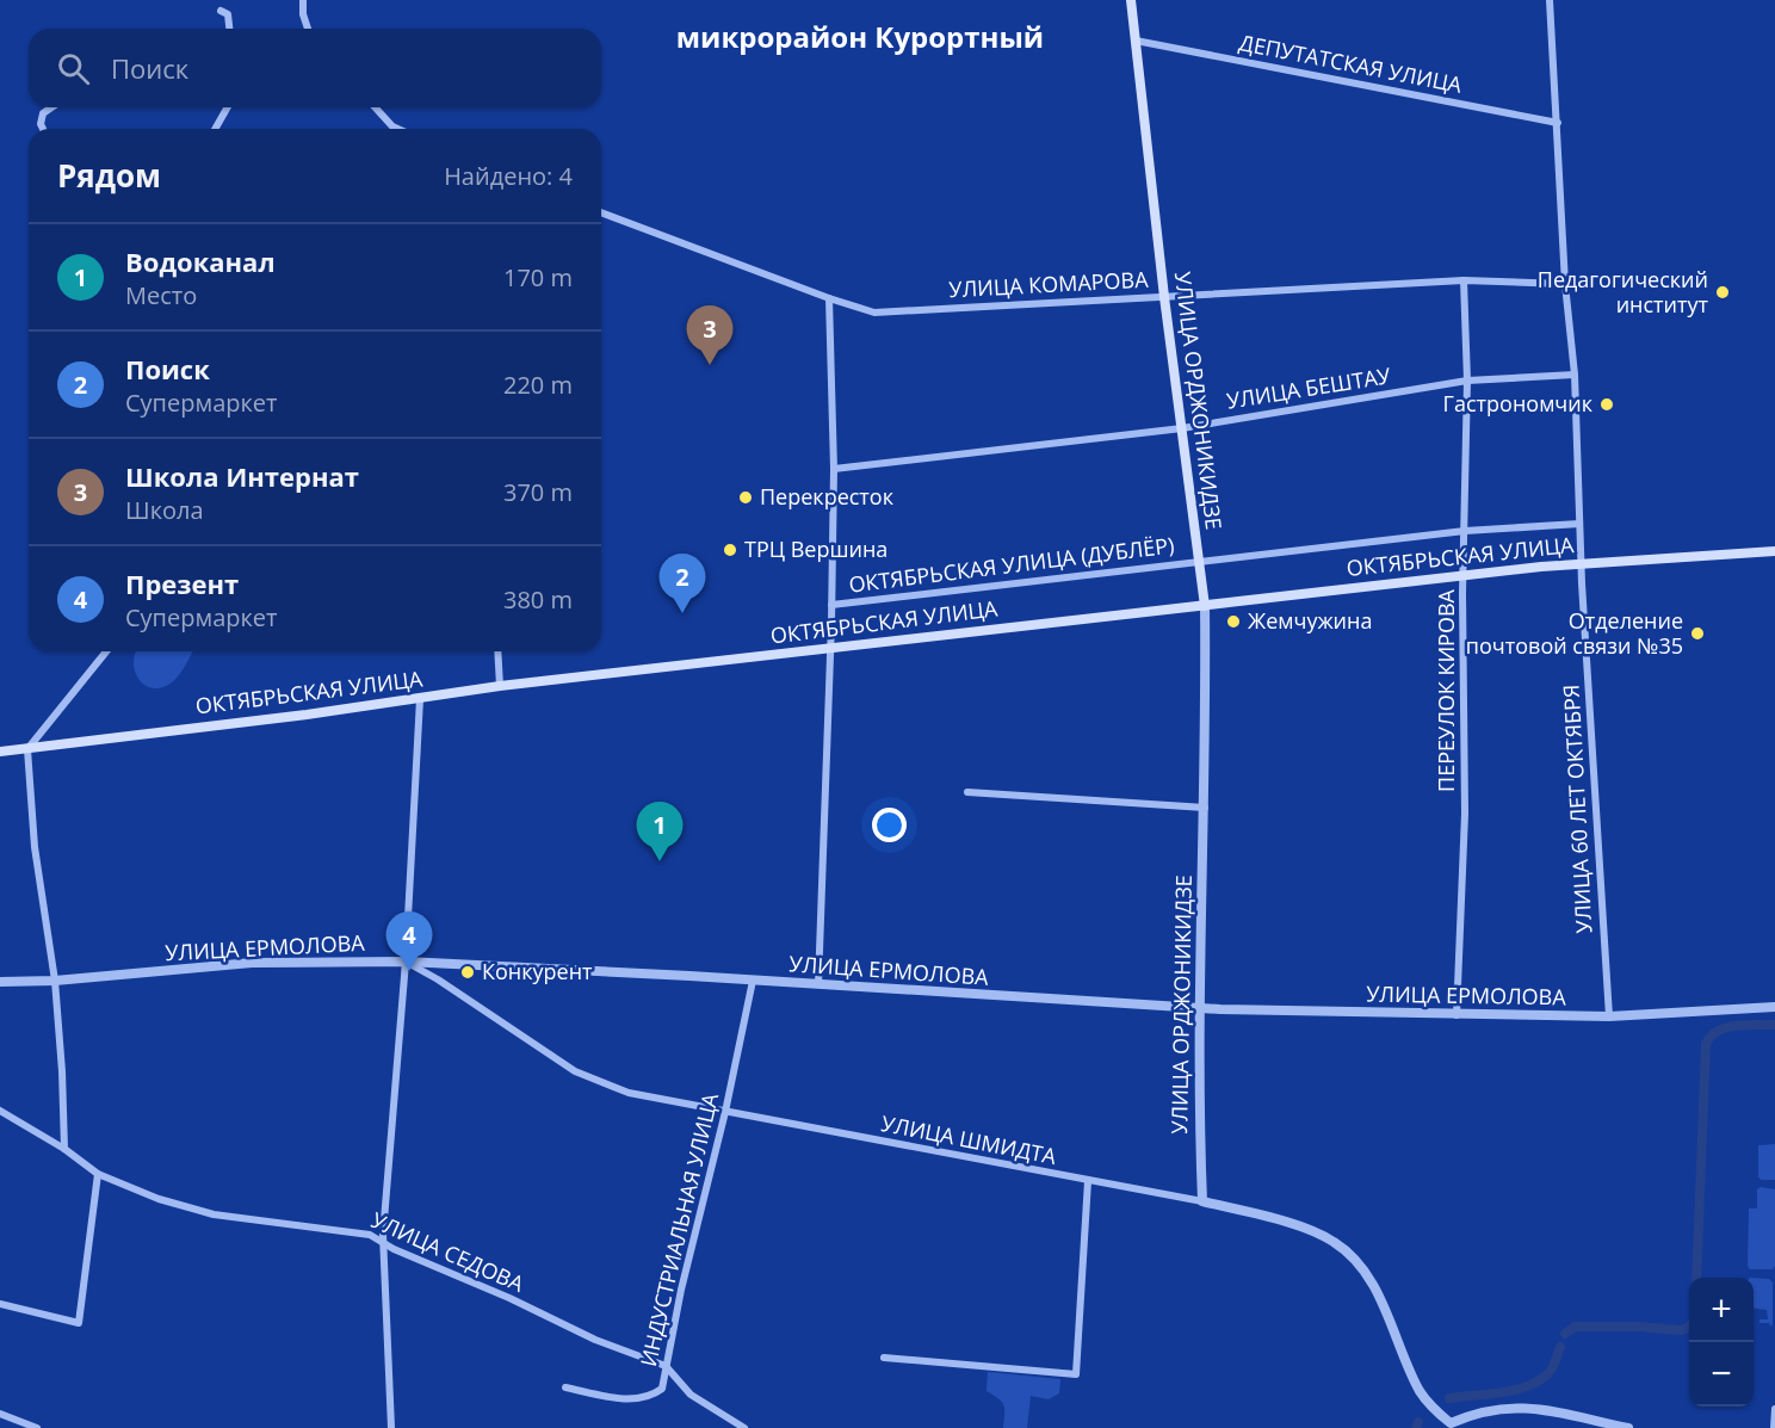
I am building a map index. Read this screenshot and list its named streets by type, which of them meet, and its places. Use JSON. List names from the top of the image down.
{
  "streets": {
    "main road": ["УЛИЦА ОРДЖОНИКИДЗЕ", "ОКТЯБРЬСКАЯ УЛИЦА"],
    "street": [
      "ДЕПУТАТСКАЯ УЛИЦА",
      "УЛИЦА КОМАРОВА",
      "УЛИЦА БЕШТАУ",
      "ОКТЯБРЬСКАЯ УЛИЦА (ДУБЛЁР)",
      "ПЕРЕУЛОК КИРОВА",
      "УЛИЦА 60 ЛЕТ ОКТЯБРЯ",
      "УЛИЦА ЕРМОЛОВА",
      "УЛИЦА ШМИДТА",
      "ИНДУСТРИАЛЬНАЯ УЛИЦА",
      "УЛИЦА СЕДОВА"
    ]
  },
  "crossings": [
    ["ДЕПУТАТСКАЯ УЛИЦА", "УЛИЦА ОРДЖОНИКИДЗЕ"],
    ["ДЕПУТАТСКАЯ УЛИЦА", "УЛИЦА 60 ЛЕТ ОКТЯБРЯ"],
    ["УЛИЦА КОМАРОВА", "УЛИЦА ОРДЖОНИКИДЗЕ"],
    ["УЛИЦА КОМАРОВА", "ПЕРЕУЛОК КИРОВА"],
    ["УЛИЦА КОМАРОВА", "УЛИЦА 60 ЛЕТ ОКТЯБРЯ"],
    ["УЛИЦА БЕШТАУ", "УЛИЦА ОРДЖОНИКИДЗЕ"],
    ["УЛИЦА БЕШТАУ", "ПЕРЕУЛОК КИРОВА"],
    ["УЛИЦА БЕШТАУ", "УЛИЦА 60 ЛЕТ ОКТЯБРЯ"],
    ["УЛИЦА ОРДЖОНИКИДЗЕ", "ОКТЯБРЬСКАЯ УЛИЦА"],
    ["УЛИЦА ОРДЖОНИКИДЗЕ", "ОКТЯБРЬСКАЯ УЛИЦА (ДУБЛЁР)"],
    ["УЛИЦА ОРДЖОНИКИДЗЕ", "УЛИЦА ЕРМОЛОВА"],
    ["УЛИЦА ОРДЖОНИКИДЗЕ", "УЛИЦА ШМИДТА"],
    ["ОКТЯБРЬСКАЯ УЛИЦА", "ПЕРЕУЛОК КИРОВА"],
    ["ОКТЯБРЬСКАЯ УЛИЦА", "УЛИЦА 60 ЛЕТ ОКТЯБРЯ"],
    ["ОКТЯБРЬСКАЯ УЛИЦА (ДУБЛЁР)", "ПЕРЕУЛОК КИРОВА"],
    ["ОКТЯБРЬСКАЯ УЛИЦА (ДУБЛЁР)", "УЛИЦА 60 ЛЕТ ОКТЯБРЯ"],
    ["ПЕРЕУЛОК КИРОВА", "УЛИЦА ЕРМОЛОВА"],
    ["УЛИЦА 60 ЛЕТ ОКТЯБРЯ", "УЛИЦА ЕРМОЛОВА"],
    ["УЛИЦА ЕРМОЛОВА", "УЛИЦА ШМИДТА"],
    ["УЛИЦА ЕРМОЛОВА", "ИНДУСТРИАЛЬНАЯ УЛИЦА"],
    ["УЛИЦА ШМИДТА", "ИНДУСТРИАЛЬНАЯ УЛИЦА"],
    ["ИНДУСТРИАЛЬНАЯ УЛИЦА", "УЛИЦА СЕДОВА"]
  ],
  "districts": ["микрорайон Курортный"],
  "places": [
    "Педагогический институт",
    "Гастрономчик",
    "Перекресток",
    "ТРЦ Вершина",
    "Жемчужина",
    "Отделение почтовой связи №35",
    "Конкурент"
  ],
  "page": {
    "search": "Поиск",
    "heading": ["Рядом", "Найдено: 4"],
    "list": [
      {
        "mark": "1",
        "name": "Водоканал",
        "note": "Место",
        "value": "170 m"
      },
      {
        "mark": "2",
        "name": "Поиск",
        "note": "Супермаркет",
        "value": "220 m"
      },
      {
        "mark": "3",
        "name": "Школа Интернат",
        "note": "Школа",
        "value": "370 m"
      },
      {
        "mark": "4",
        "name": "Презент",
        "note": "Супермаркет",
        "value": "380 m"
      }
    ],
    "pins": [
      "3",
      "2",
      "1",
      "4"
    ],
    "map_buttons": ["+", "−"]
  }
}
